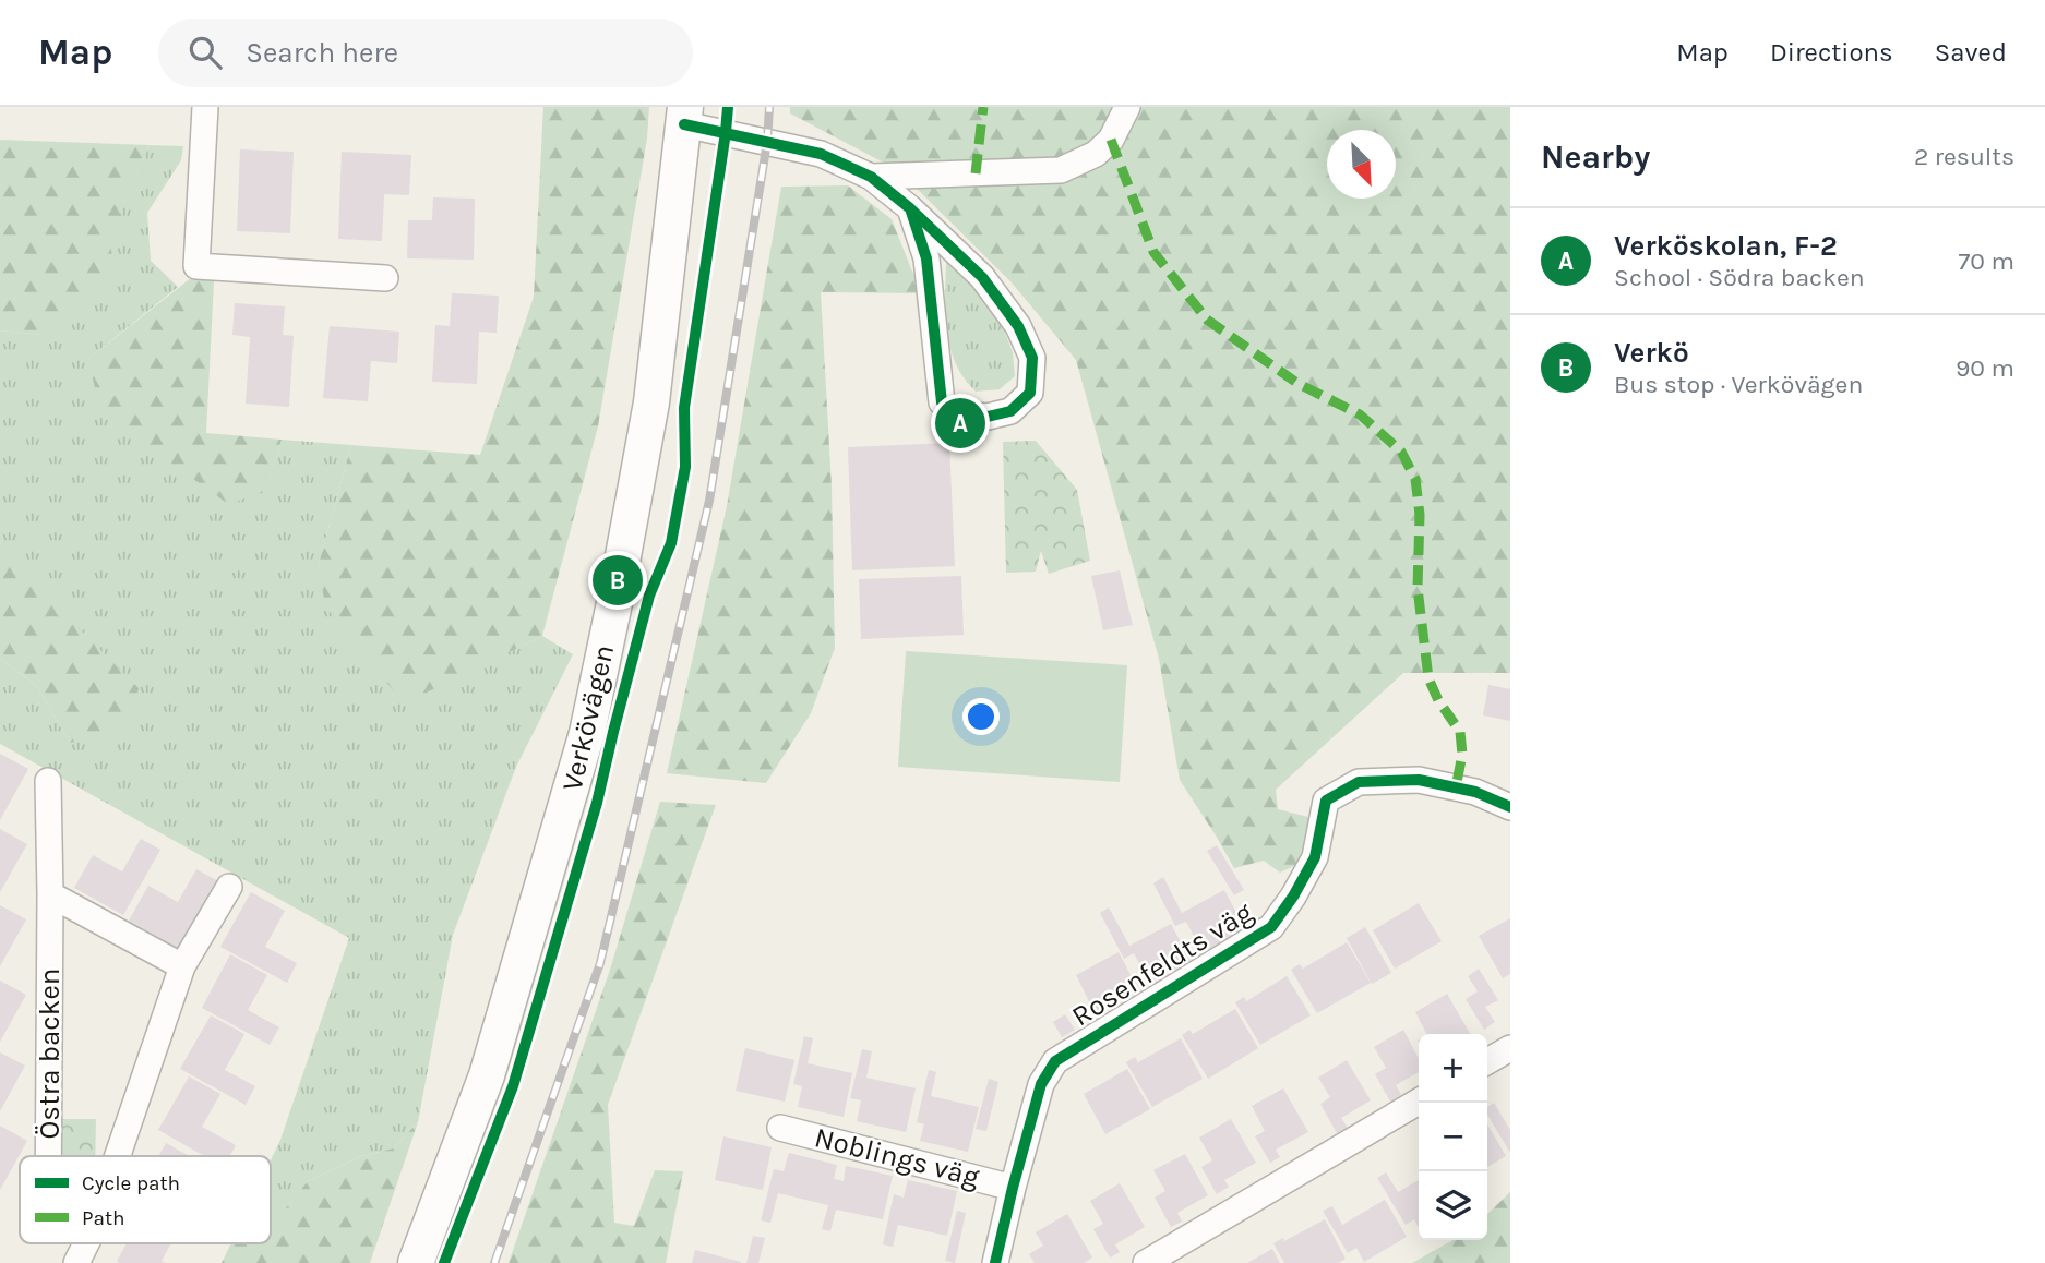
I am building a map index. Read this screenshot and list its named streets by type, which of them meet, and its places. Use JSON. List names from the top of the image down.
{
  "streets": {
    "main road": ["Verkövägen"],
    "street": ["Rosenfeldts väg", "Östra backen", "Noblings väg"]
  },
  "crossings": [
    ["Rosenfeldts väg", "Noblings väg"]
  ],
  "legend": ["Cycle path", "Path"],
  "north": "bottom right",
  "page": {
    "header": "Map",
    "search": "Search here",
    "nav": ["Map", "Directions", "Saved"],
    "heading": ["Nearby", "2 results"],
    "list": [
      {
        "mark": "A",
        "name": "Verköskolan, F-2",
        "note": "School · Södra backen",
        "value": "70 m"
      },
      {
        "mark": "B",
        "name": "Verkö",
        "note": "Bus stop · Verkövägen",
        "value": "90 m"
      }
    ],
    "pins": ["A", "B"],
    "map_buttons": ["+", "−"]
  }
}
